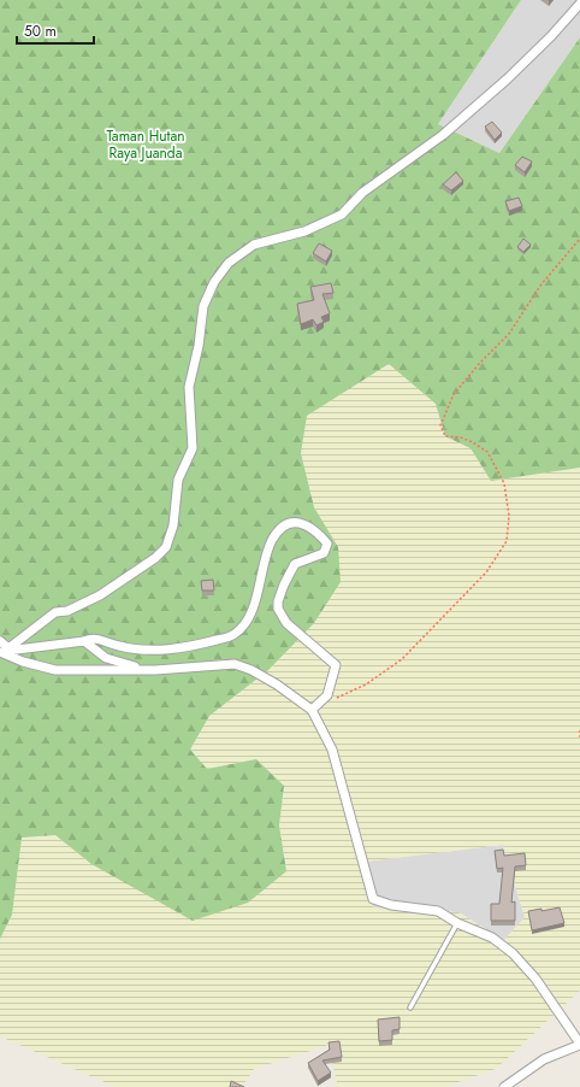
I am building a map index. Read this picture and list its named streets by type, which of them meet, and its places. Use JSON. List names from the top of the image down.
{
  "parks": ["Taman Hutan Raya Juanda"],
  "scale_bar": "50 m"
}
